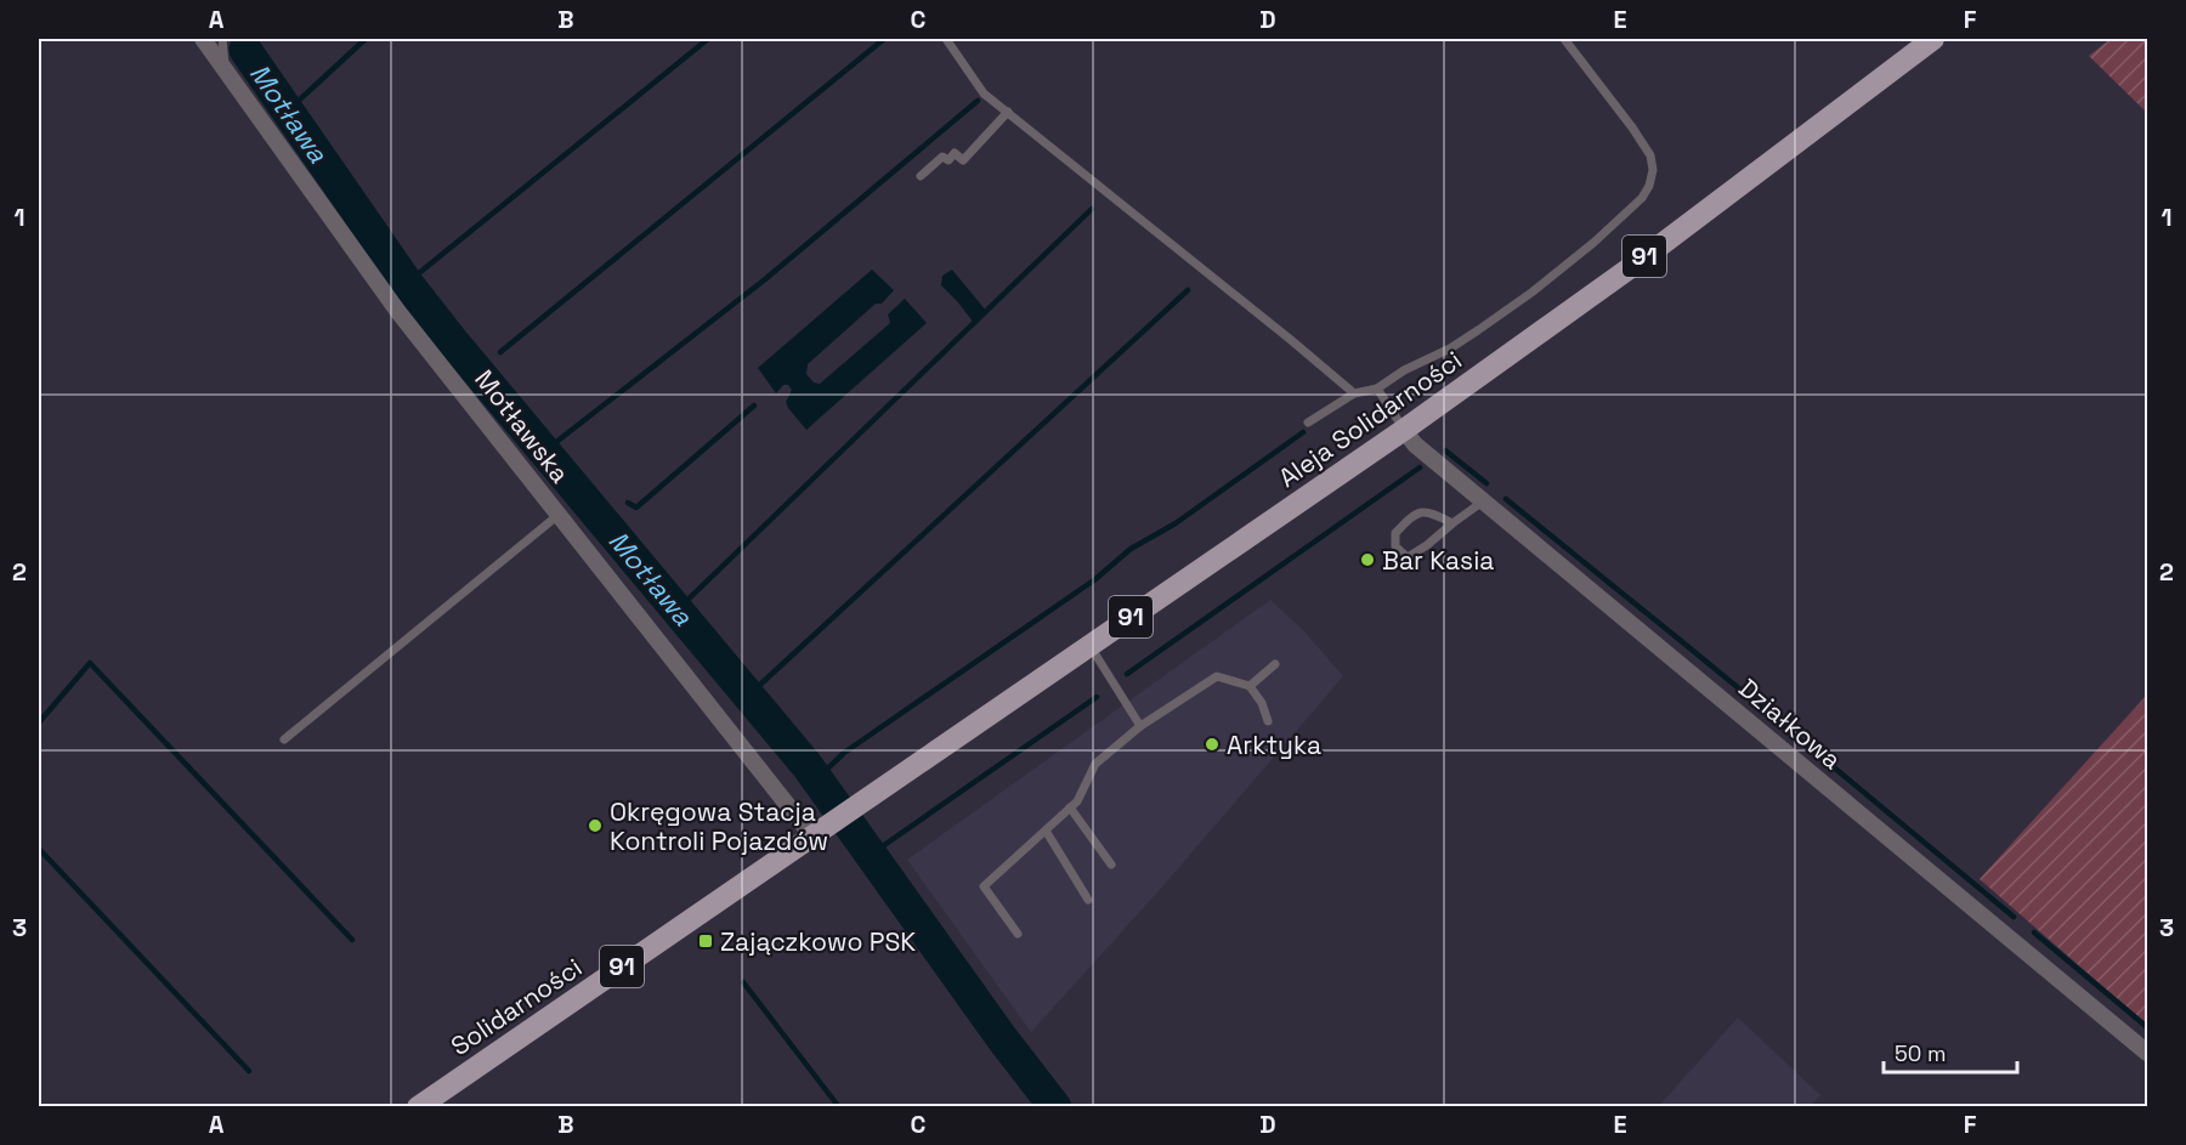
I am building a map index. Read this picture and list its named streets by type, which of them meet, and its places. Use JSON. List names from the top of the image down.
{
  "streets": {
    "main road": ["91", "Aleja Solidarności", "Solidarności"],
    "street": ["Motławska", "Działkowa"]
  },
  "crossings": [
    ["Aleja Solidarności", "Motławska"],
    ["Aleja Solidarności", "Działkowa"],
    ["Aleja Solidarności", "Solidarności"],
    ["Motławska", "Solidarności"]
  ],
  "water": ["Motława"],
  "places": {
    "other": ["Bar Kasia", "Arktyka", "Okręgowa Stacja Kontroli Pojazdów"],
    "transit": ["Zajączkowo PSK"]
  },
  "scale_bar": "50 m",
  "grid": {
    "columns": [
      "A",
      "B",
      "C",
      "D",
      "E",
      "F"
    ],
    "rows": ["1", "2", "3"]
  }
}
